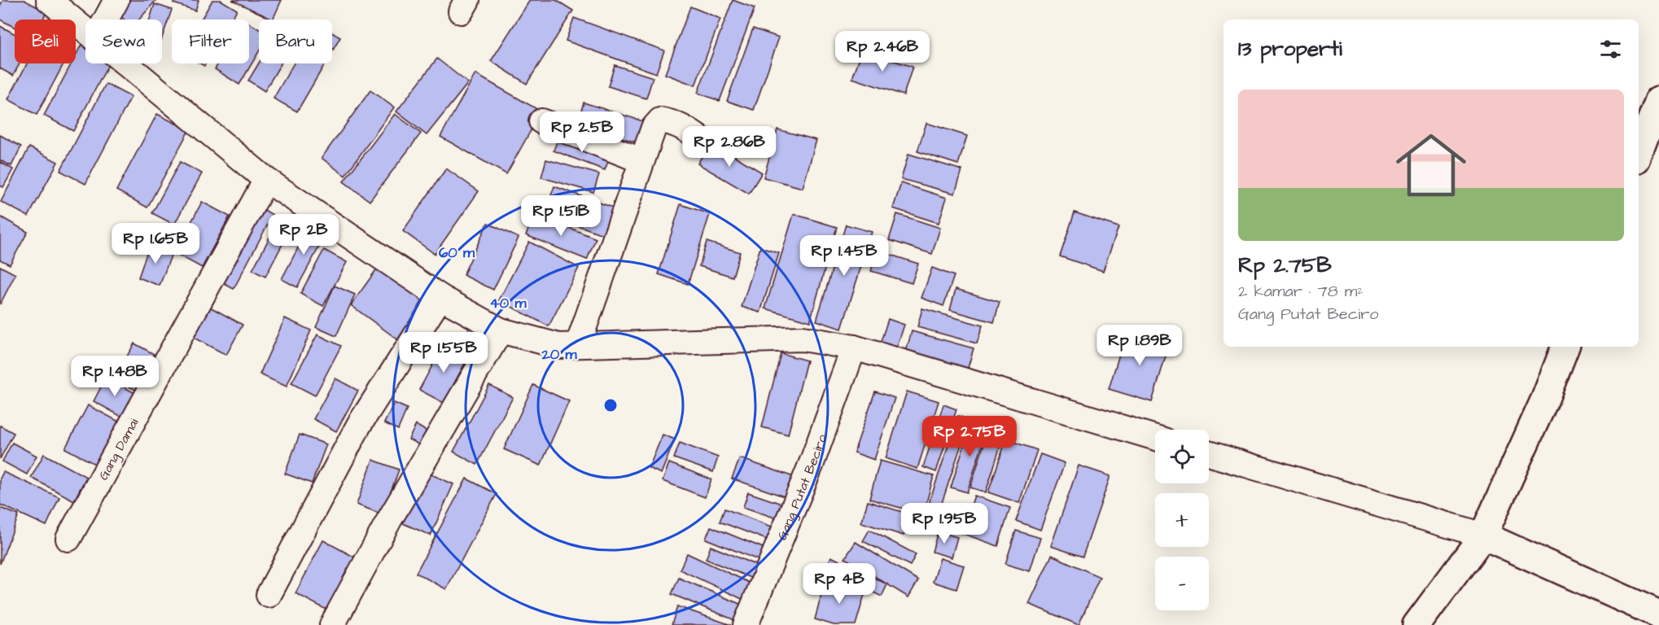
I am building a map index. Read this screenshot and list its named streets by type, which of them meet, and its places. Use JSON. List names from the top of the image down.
{
  "streets": {
    "street": ["Gang Damai", "Gang Putat Beciro"]
  },
  "page": {
    "chip": [
      "Beli",
      "Sewa",
      "Filter",
      "Baru"
    ],
    "heading": "13 properti",
    "price": [
      "Rp 2.46B",
      "Rp 2.5B",
      "Rp 2.86B",
      "Rp 1.51B",
      "Rp 2B",
      "Rp 1.65B",
      "Rp 1.45B",
      "Rp 1.89B",
      "Rp 1.55B",
      "Rp 1.48B",
      "Rp 2.75B",
      "Rp 1.95B",
      "Rp 4B"
    ],
    "list": [
      {
        "name": "Rp 2.75B",
        "note": "2 kamar · 78 m² · Gang Putat Beciro"
      }
    ],
    "map_buttons": ["+", "−"]
  },
  "rings": ["60 m", "40 m", "20 m"]
}
